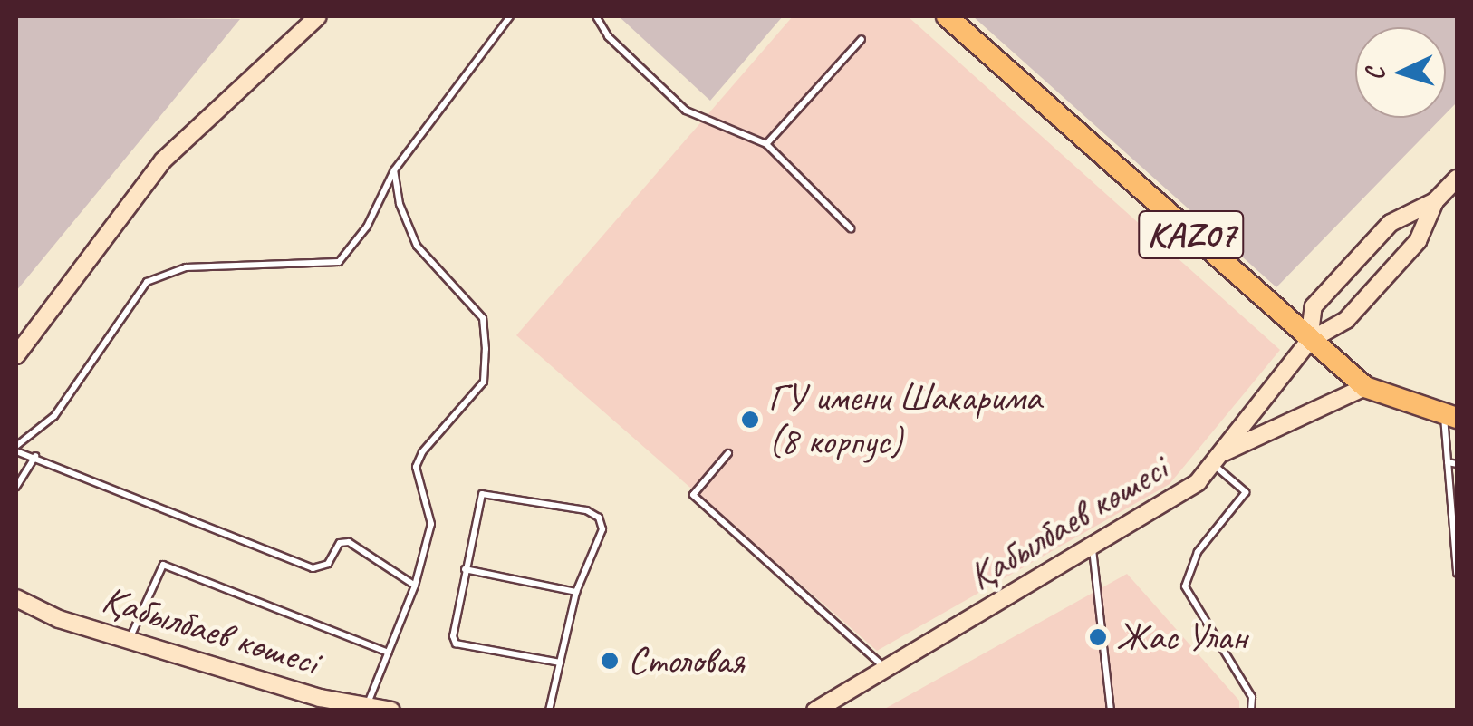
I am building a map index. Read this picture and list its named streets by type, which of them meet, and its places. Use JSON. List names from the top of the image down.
{
  "streets": {
    "highway": ["KAZ07"],
    "main road": ["Қабылбаев көшесі"]
  },
  "crossings": [
    ["KAZ07", "Қабылбаев көшесі"]
  ],
  "places": ["ГУ имени Шакарима (8 корпус)", "Жас Улан", "Столовая"],
  "north": "left"
}
